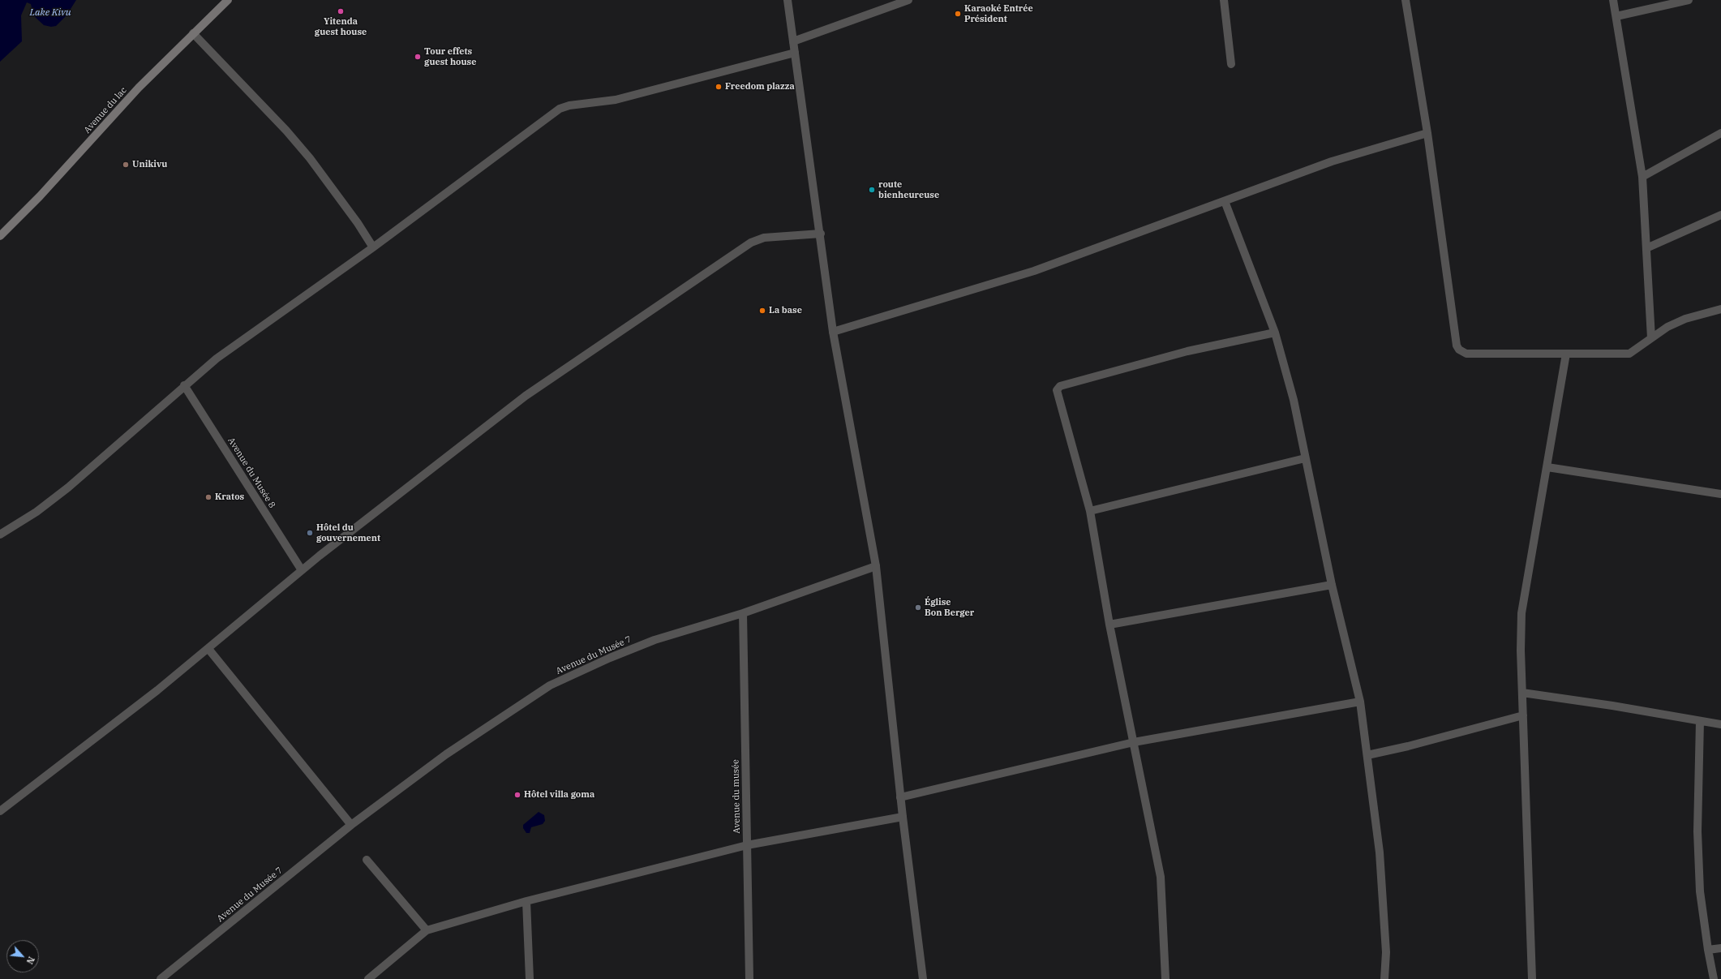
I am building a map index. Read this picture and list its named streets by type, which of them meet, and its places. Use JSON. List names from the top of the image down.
{
  "streets": {
    "main road": ["Avenue du lac"],
    "street": ["Avenue du Musée 8", "Avenue du Musée 7", "Avenue du musée"]
  },
  "crossings": [
    ["Avenue du Musée 7", "Avenue du musée"]
  ],
  "water": ["Lake Kivu"],
  "places": [
    "Yitenda guest house",
    "Karaoké Entrée Président",
    "Tour effets guest house",
    "Freedom plazza",
    "Unikivu",
    "route bienheureuse",
    "La base",
    "Kratos",
    "Hôtel du gouvernement",
    "Église Bon Berger",
    "Hôtel villa goma"
  ],
  "north": "bottom right"
}
